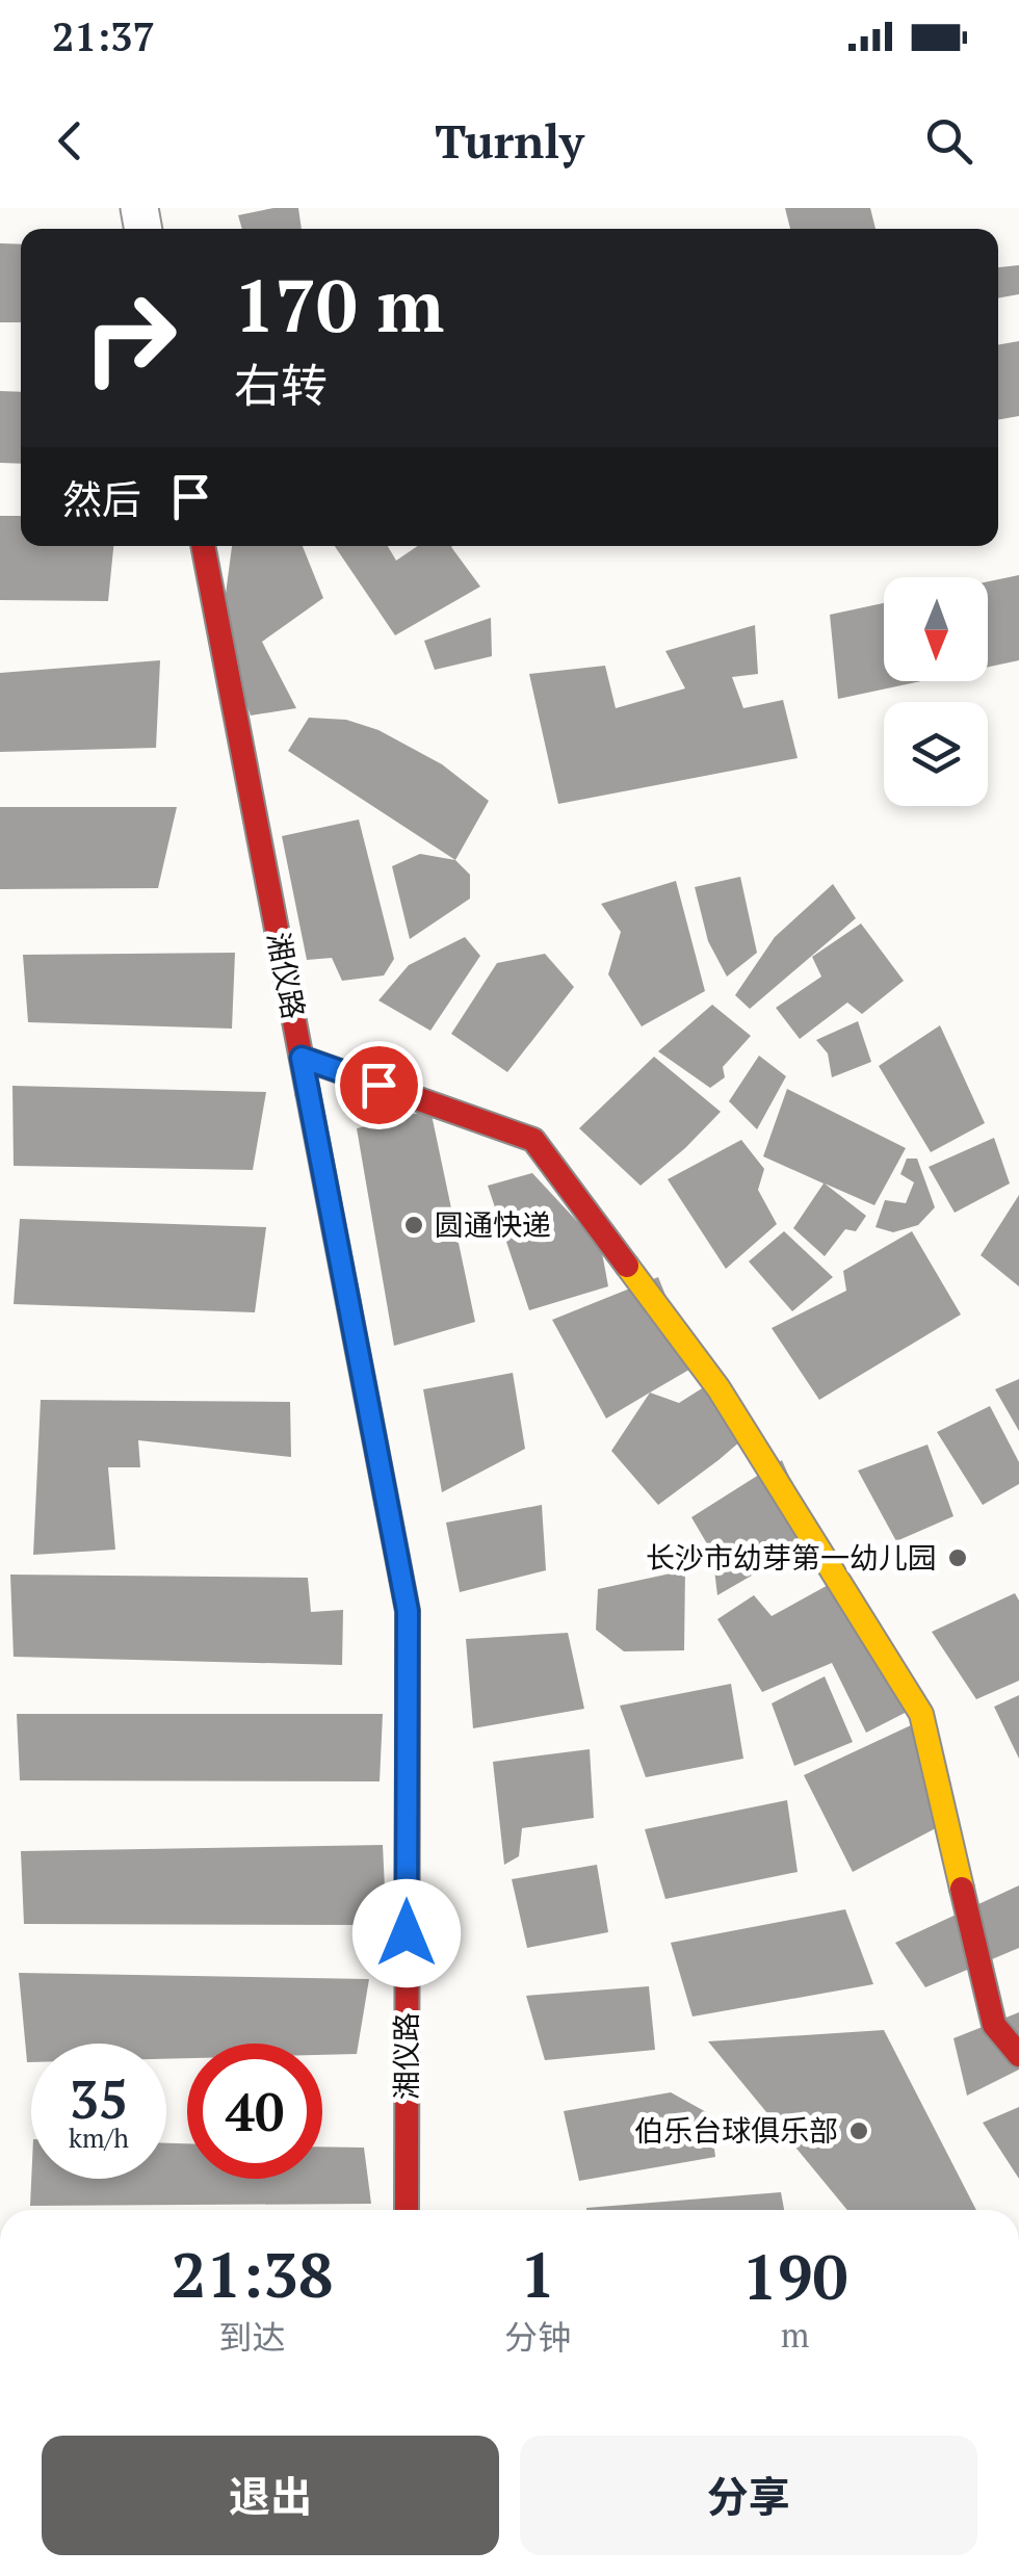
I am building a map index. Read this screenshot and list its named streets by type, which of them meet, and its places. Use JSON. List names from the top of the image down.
{
  "streets": {
    "street": ["湘仪路"]
  },
  "places": ["圆通快递", "长沙市幼芽第一幼儿园", "伯乐台球俱乐部"],
  "north": "bottom",
  "page": {
    "status": "21:37",
    "header": "Turnly",
    "turn": ["170 m", "右转"],
    "then": "然后",
    "speed": "35 km/h",
    "limit": "40",
    "eta": [
      "21:38",
      "到达",
      "1",
      "分钟",
      "190",
      "m"
    ],
    "buttons": ["退出", "分享"]
  }
}
